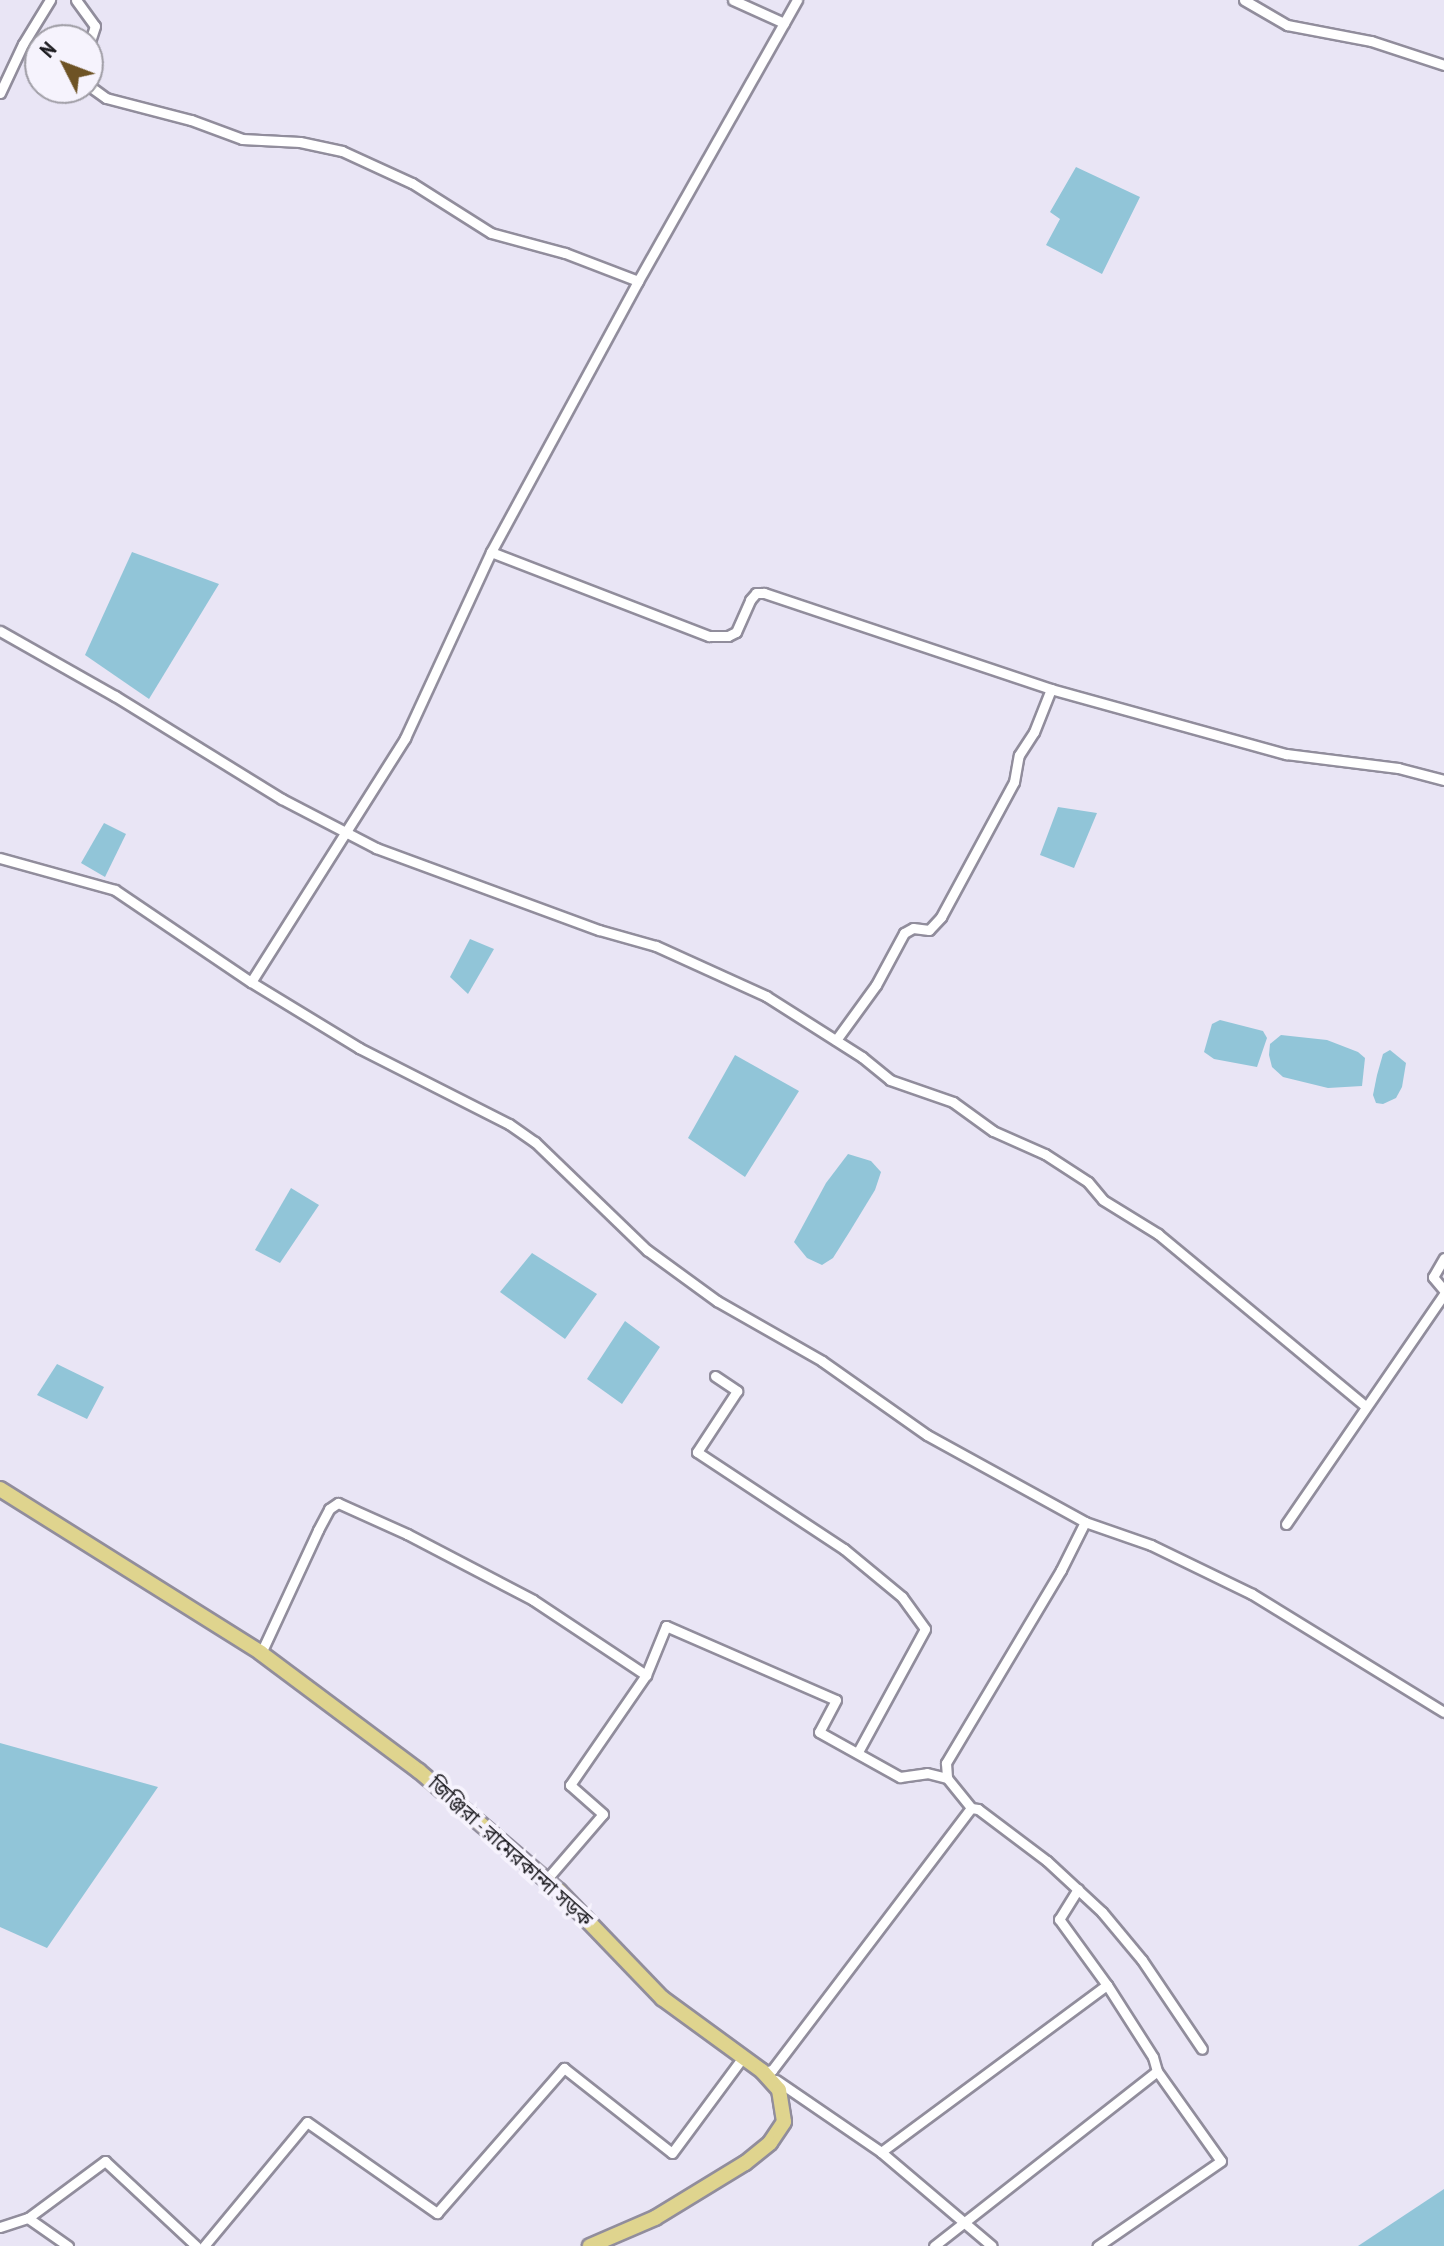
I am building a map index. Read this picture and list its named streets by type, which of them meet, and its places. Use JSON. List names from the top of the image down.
{
  "streets": {
    "main road": ["জিঞ্জিরা - রামেরকান্দা সড়ক"]
  },
  "north": "top left"
}
